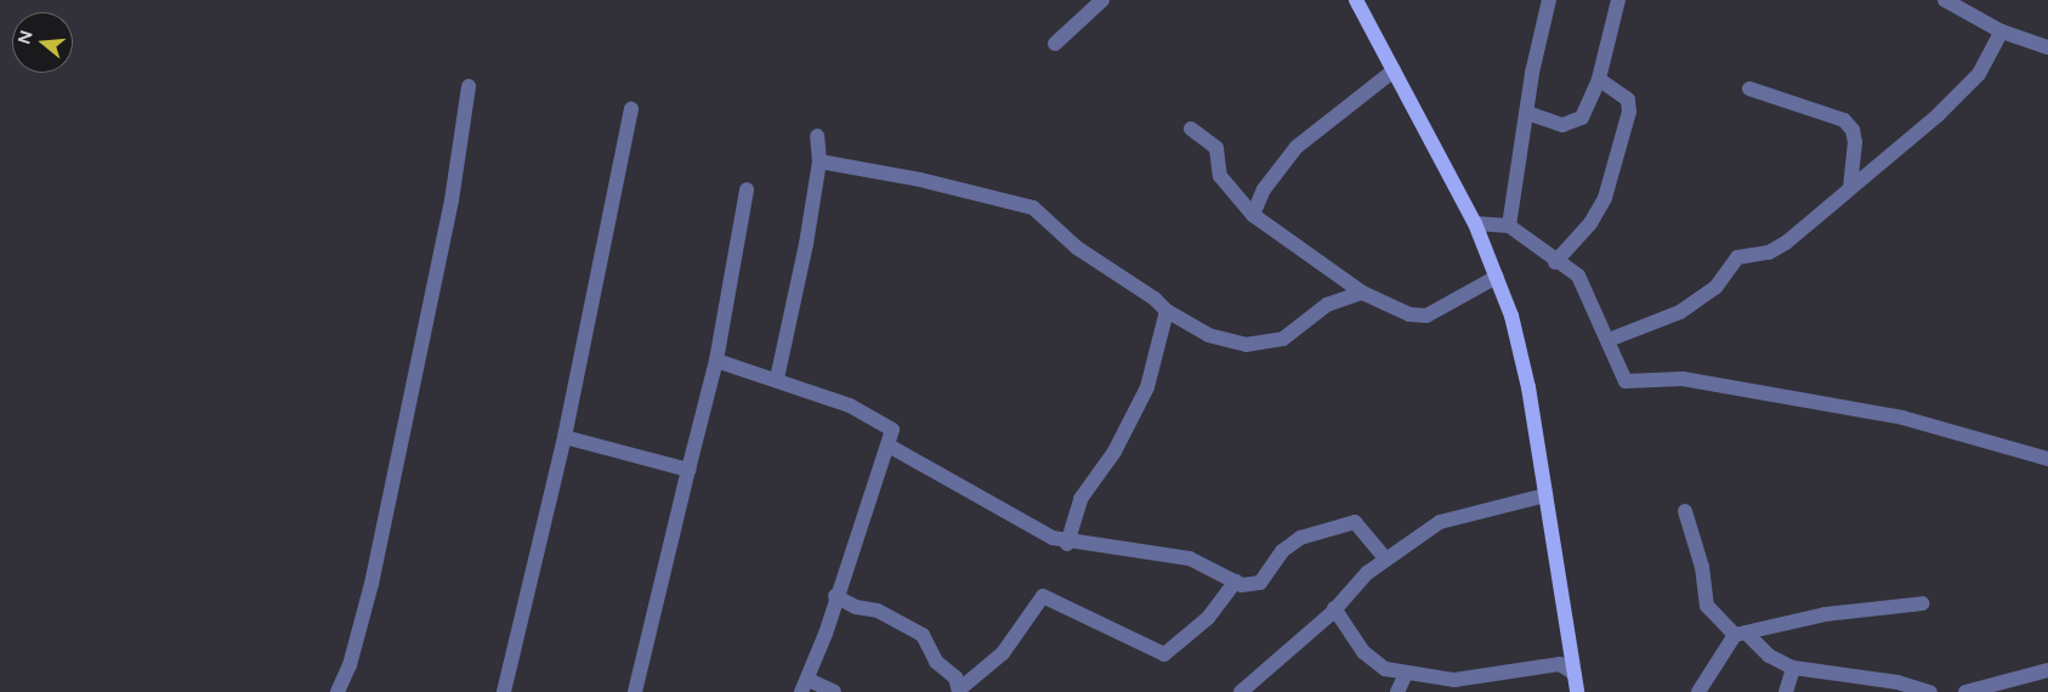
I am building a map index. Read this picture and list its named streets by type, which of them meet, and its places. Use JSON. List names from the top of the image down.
{
  "north": "left"
}
